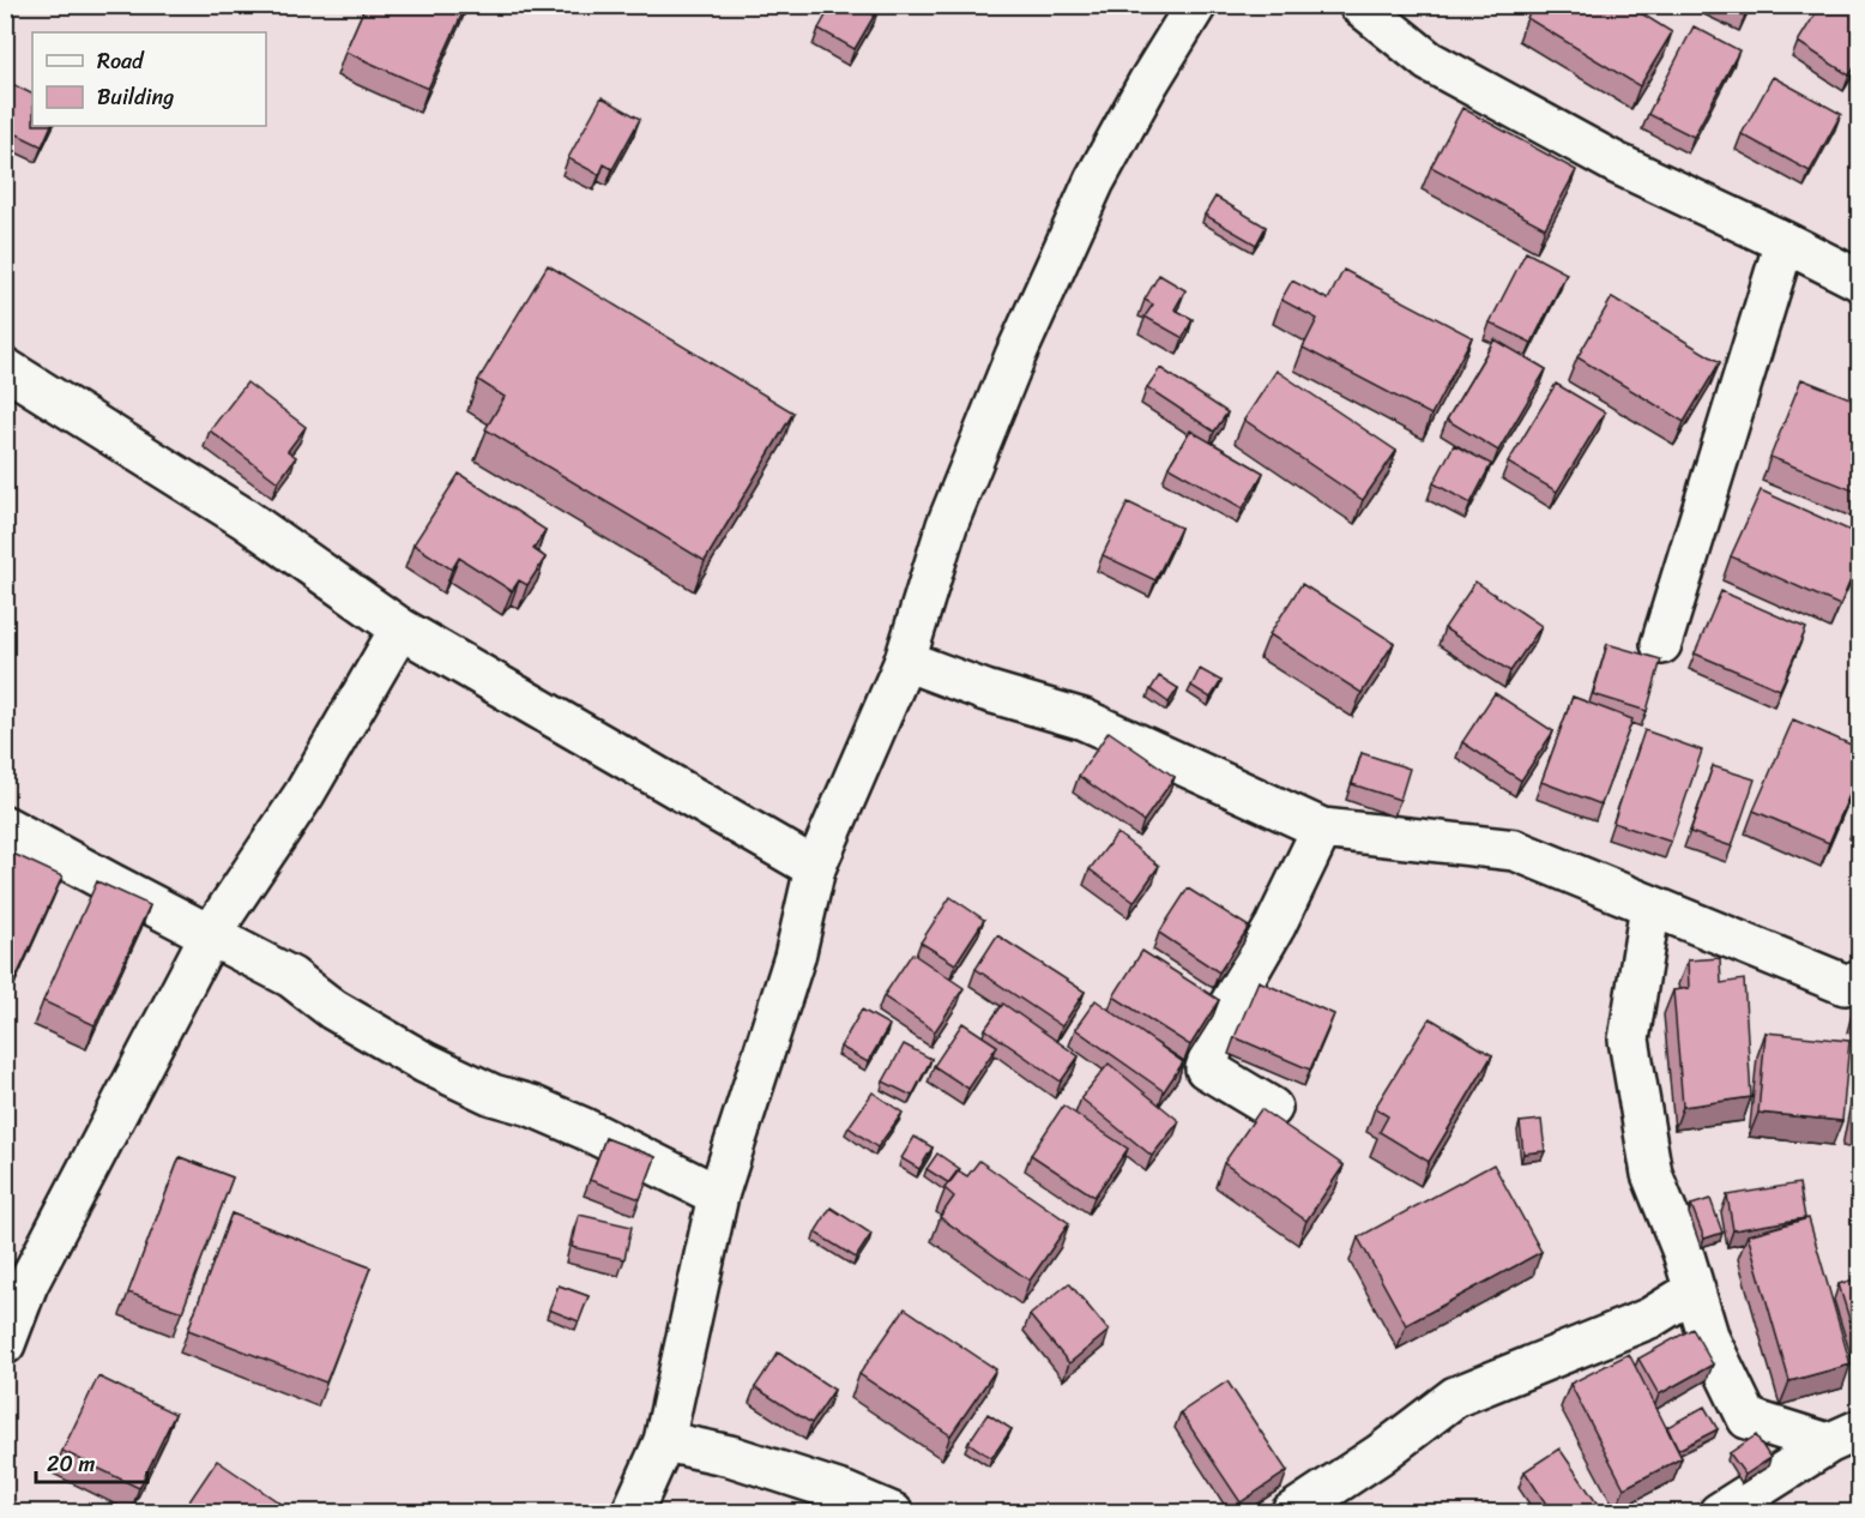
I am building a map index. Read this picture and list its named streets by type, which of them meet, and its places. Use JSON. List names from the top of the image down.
{
  "legend": ["Road", "Building"],
  "scale_bar": "20 m"
}
